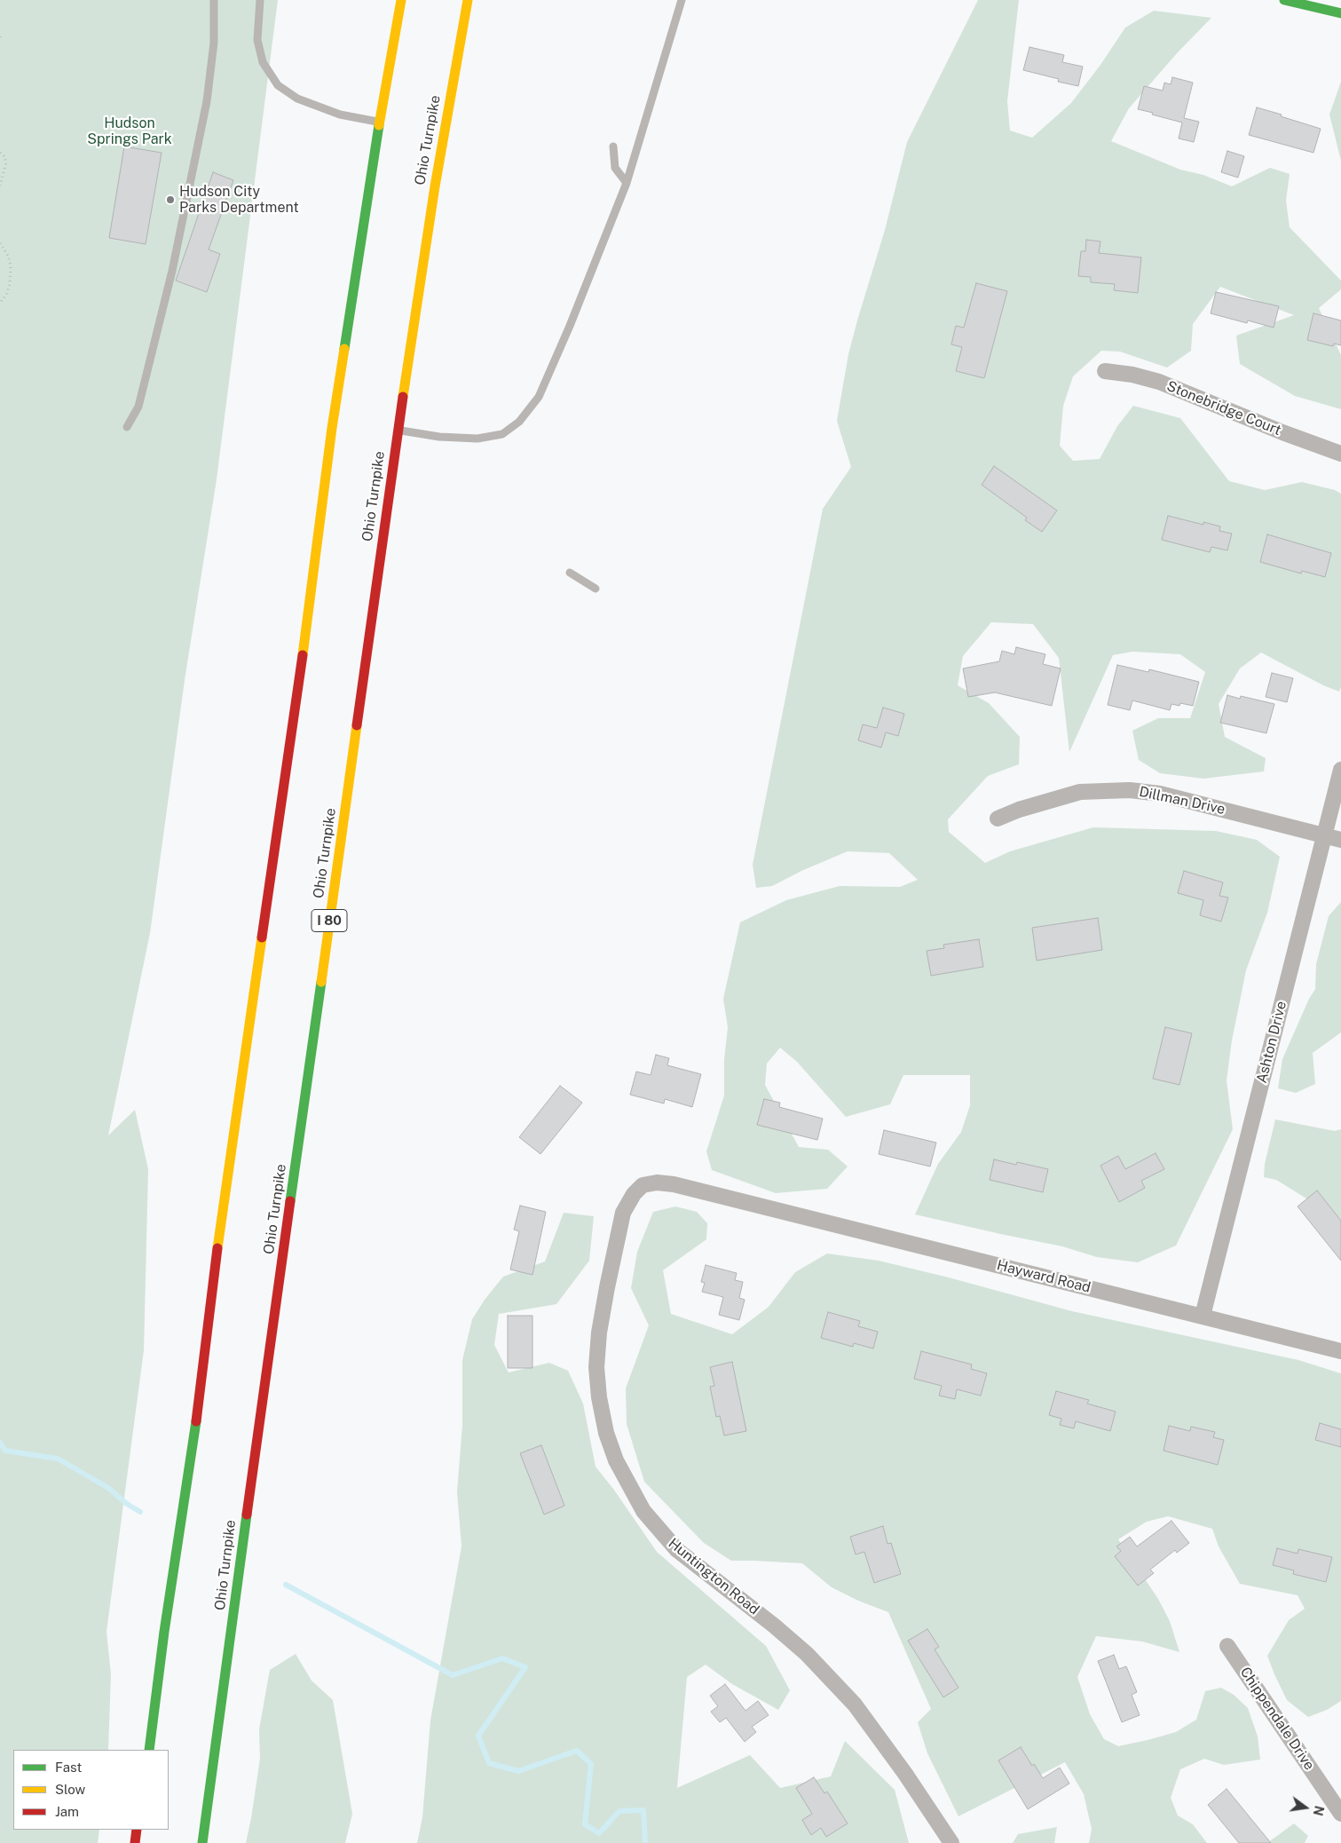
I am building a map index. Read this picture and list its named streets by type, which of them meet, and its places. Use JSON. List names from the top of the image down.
{
  "streets": {
    "main road": ["Ohio Turnpike", "I 80"],
    "street": [
      "Stonebridge Court",
      "Dillman Drive",
      "Ashton Drive",
      "Hayward Road",
      "Huntington Road",
      "Chippendale Drive"
    ]
  },
  "crossings": [
    ["Dillman Drive", "Ashton Drive"],
    ["Ashton Drive", "Hayward Road"],
    ["Hayward Road", "Huntington Road"]
  ],
  "parks": ["Hudson Springs Park"],
  "places": ["Hudson City Parks Department"],
  "legend": ["Fast", "Slow", "Jam"],
  "north": "right"
}
